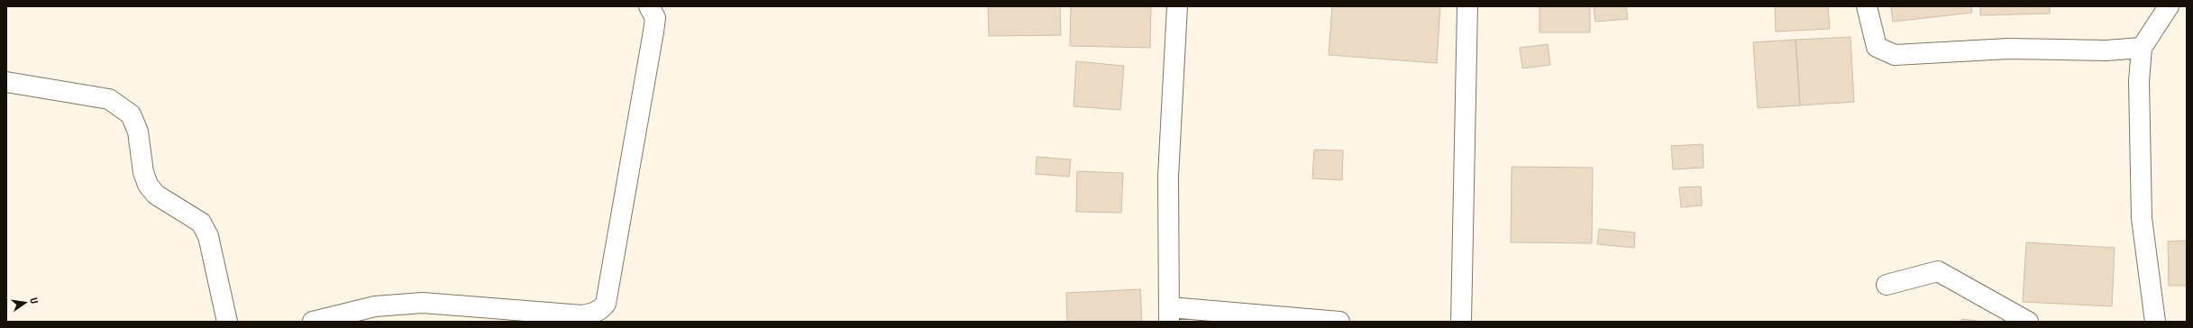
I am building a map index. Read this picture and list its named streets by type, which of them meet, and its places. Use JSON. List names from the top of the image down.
{
  "north": "right"
}
